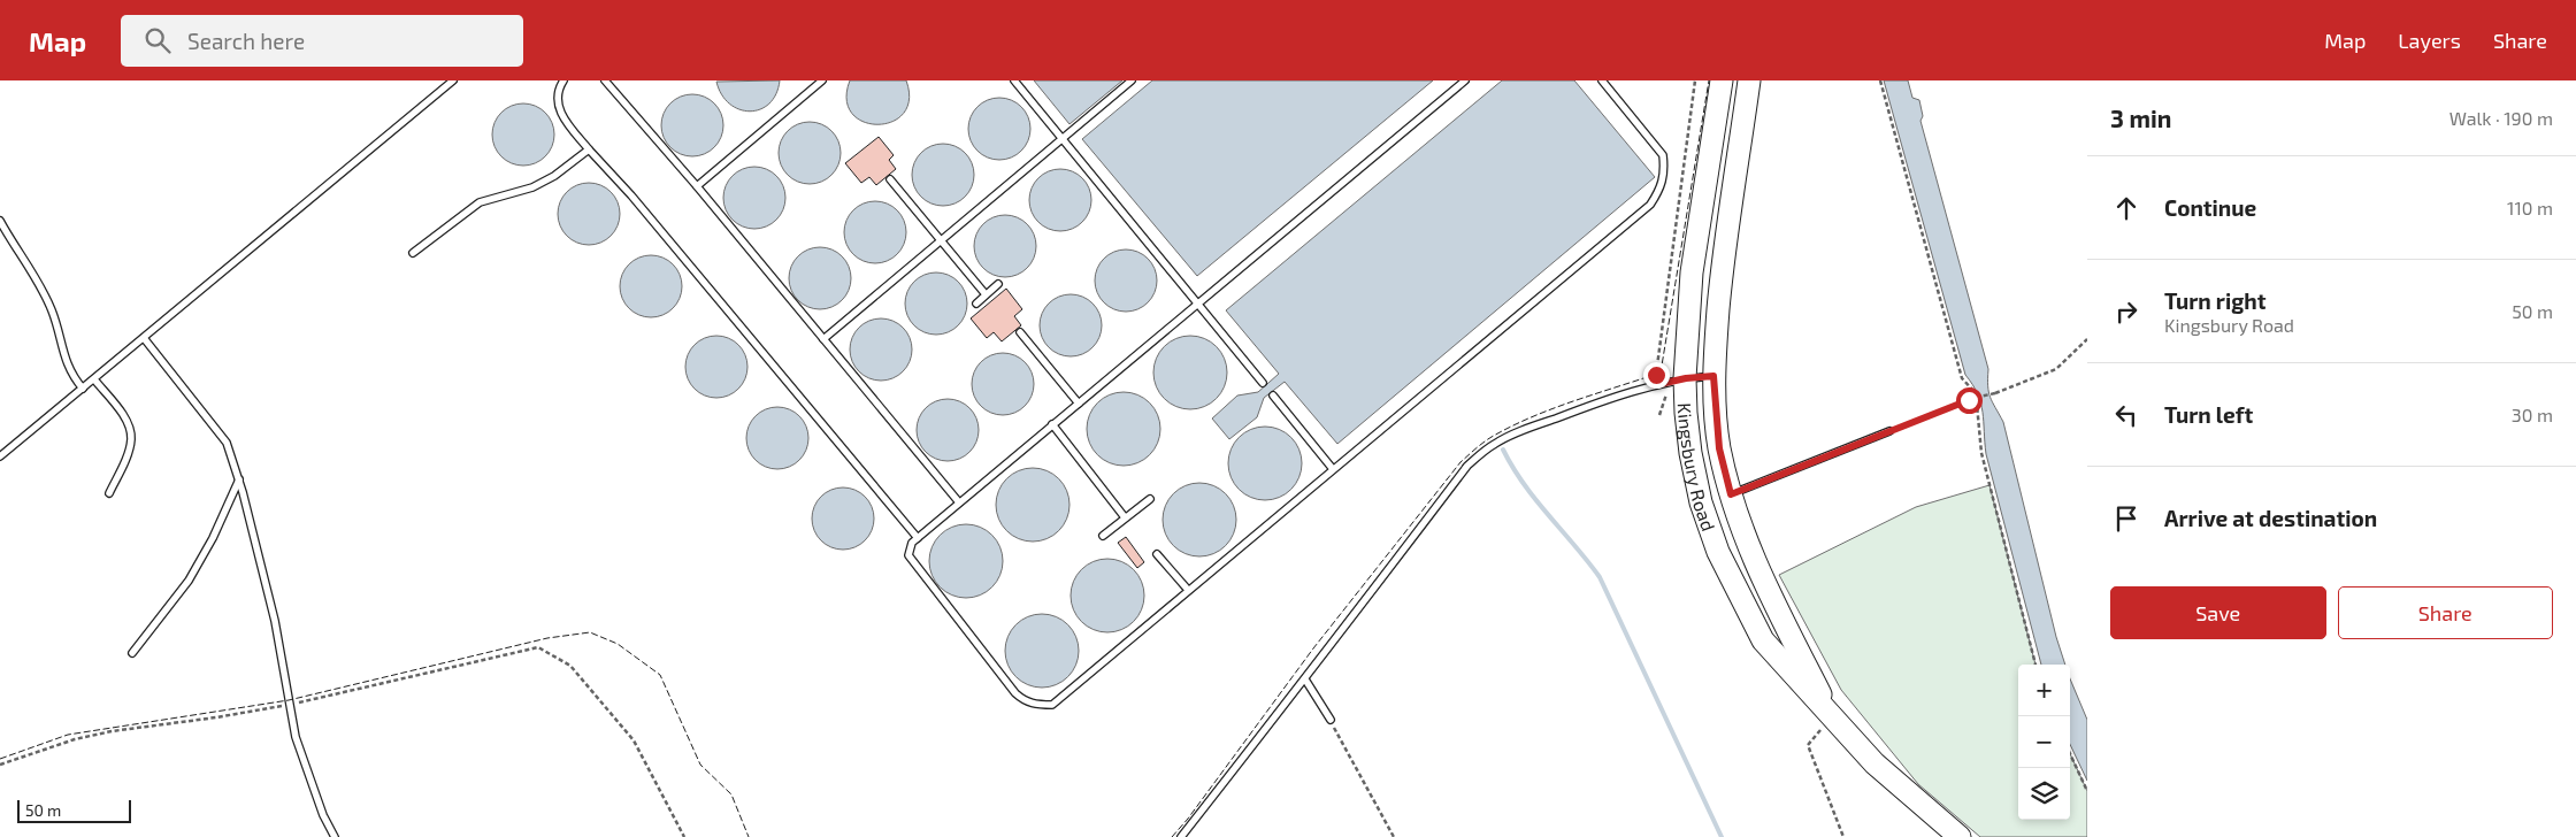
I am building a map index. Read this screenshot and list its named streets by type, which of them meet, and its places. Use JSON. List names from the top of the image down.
{
  "streets": {
    "main road": ["Kingsbury Road"]
  },
  "scale_bar": "50 m",
  "page": {
    "header": "Map",
    "search": "Search here",
    "nav": ["Map", "Layers", "Share"],
    "heading": ["3 min", "Walk · 190 m"],
    "list": [
      ["Continue", "110 m"],
      ["Turn right", "Kingsbury Road", "50 m"],
      ["Turn left", "30 m"],
      "Arrive at destination"
    ],
    "buttons": ["Save", "Share"],
    "map_buttons": ["+", "−"],
    "scale": "50 m"
  }
}
